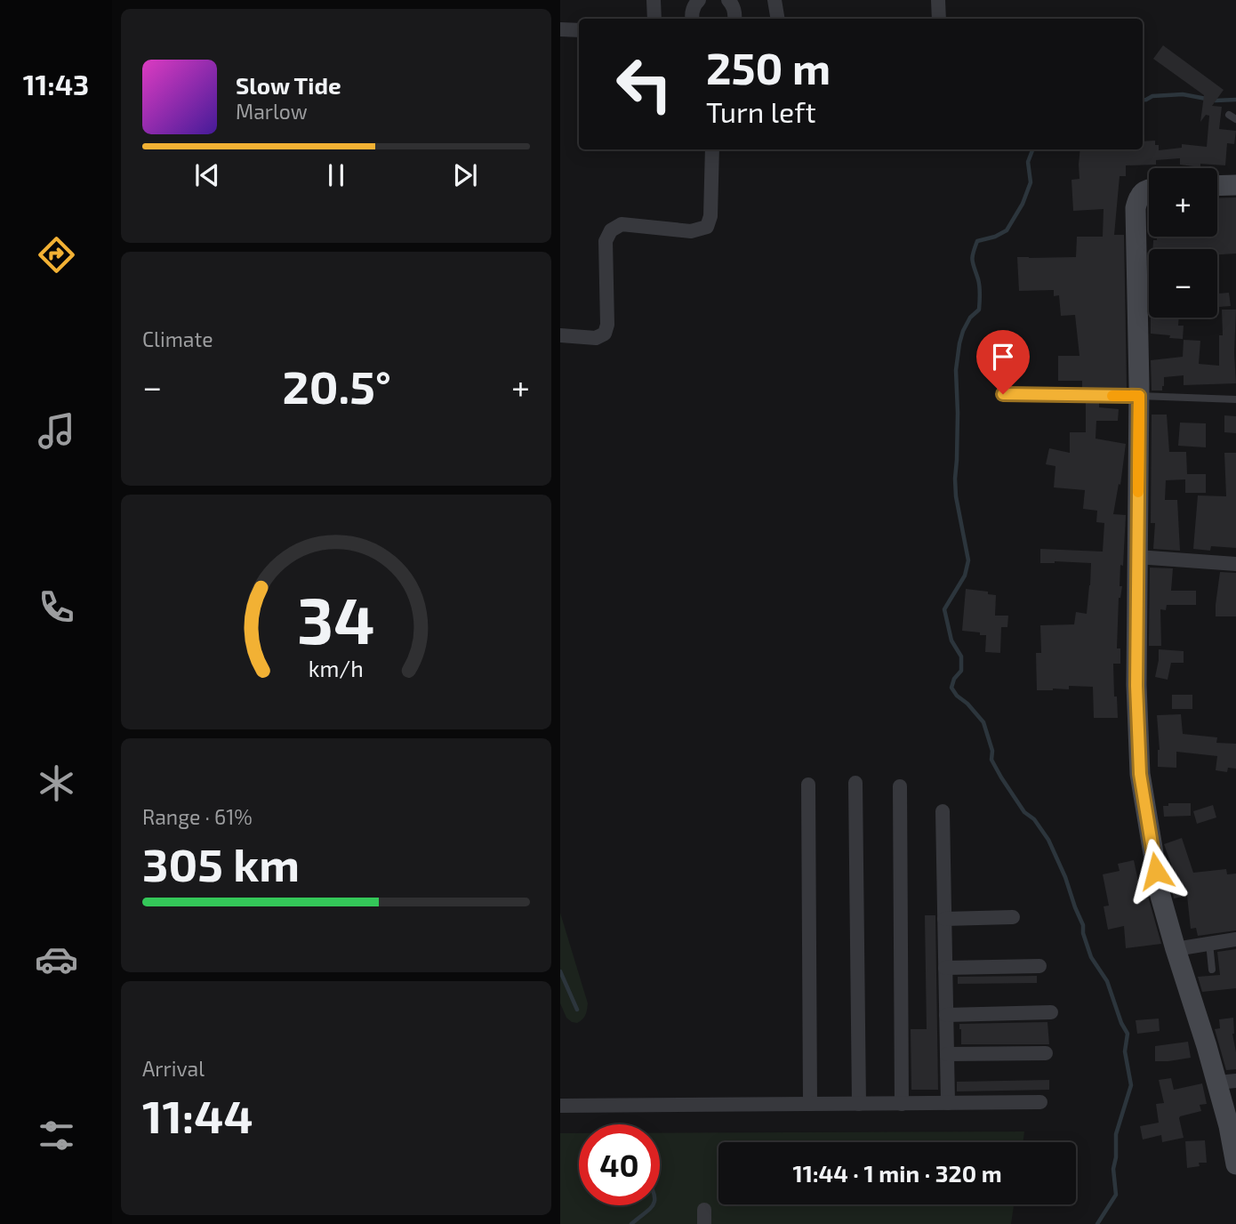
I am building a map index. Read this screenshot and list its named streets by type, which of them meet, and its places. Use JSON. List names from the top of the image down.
{
  "page": {
    "tabs": "11:43",
    "turn": ["250 m", "Turn left"],
    "song": ["Slow Tide", "Marlow"],
    "map_buttons": ["+", "−"],
    "tile": [
      "Climate",
      ["Range · 61%", "305 km"],
      ["Arrival", "11:44"]
    ],
    "heat": ["−", "20.5°", "+"],
    "limit": "40",
    "trip": "11:44 · 1 min · 320 m",
    "gauge": ["34", "km/h"]
  }
}
